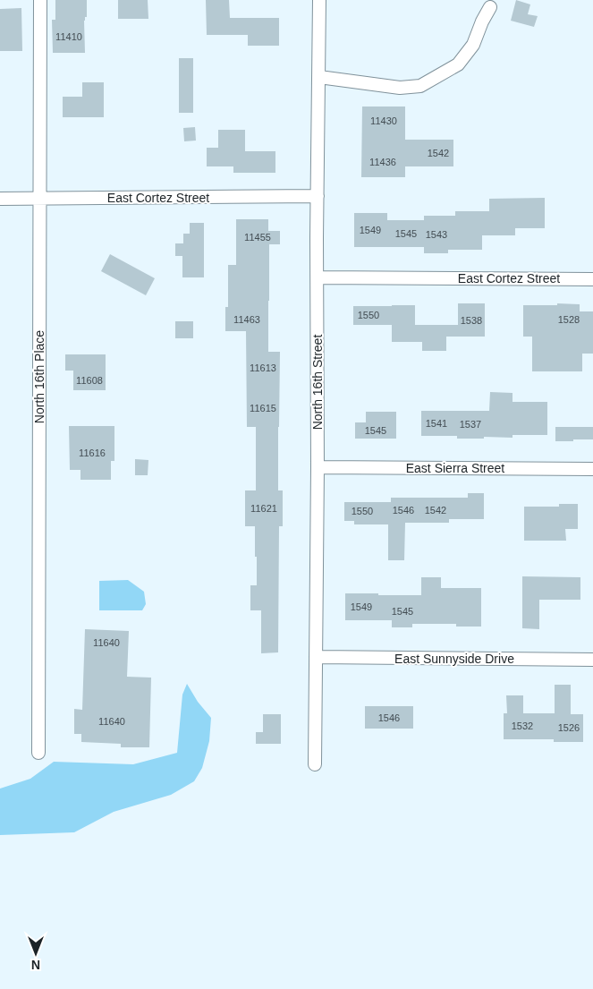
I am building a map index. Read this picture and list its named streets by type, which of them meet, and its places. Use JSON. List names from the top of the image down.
{
  "streets": {
    "street": [
      "East Cortez Street",
      "North 16th Place",
      "North 16th Street",
      "East Sierra Street",
      "East Sunnyside Drive"
    ]
  },
  "crossings": [
    ["East Cortez Street", "North 16th Place"],
    ["East Cortez Street", "North 16th Street"],
    ["North 16th Street", "East Sierra Street"],
    ["North 16th Street", "East Sunnyside Drive"]
  ],
  "house_numbers": [
    "11410",
    "11430",
    "1542",
    "11436",
    "1549",
    "1545",
    "1543",
    "11455",
    "1550",
    "11463",
    "1528",
    "1538",
    "11613",
    "11608",
    "11615",
    "1541",
    "1537",
    "1545",
    "11616",
    "11621",
    "1546",
    "1542",
    "1550",
    "1549",
    "1545",
    "11640",
    "1546",
    "11640",
    "1532",
    "1526"
  ],
  "north": "bottom"
}
